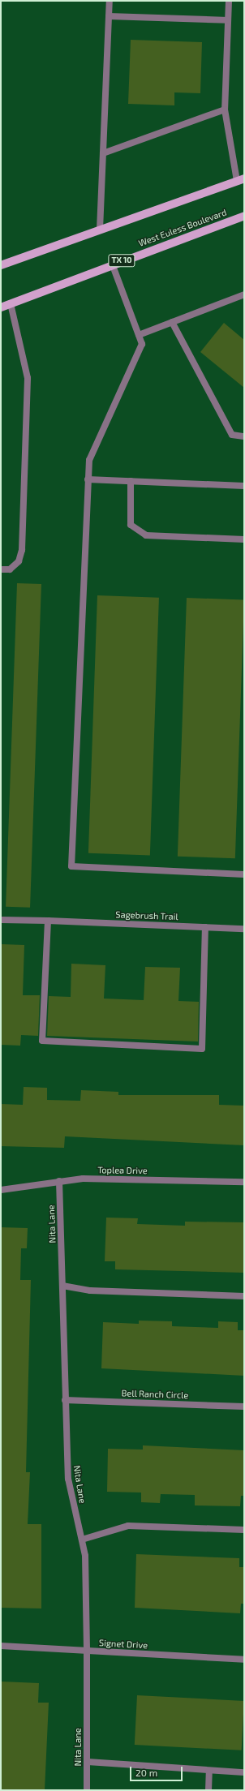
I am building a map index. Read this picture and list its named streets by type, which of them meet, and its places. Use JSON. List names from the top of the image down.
{
  "streets": {
    "main road": ["West Euless Boulevard", "TX 10"],
    "street": [
      "Sagebrush Trail",
      "Toplea Drive",
      "Nita Lane",
      "Bell Ranch Circle",
      "Signet Drive"
    ]
  },
  "crossings": [
    ["Toplea Drive", "Nita Lane"],
    ["Nita Lane", "Bell Ranch Circle"],
    ["Nita Lane", "Signet Drive"]
  ],
  "scale_bar": "20 m"
}
